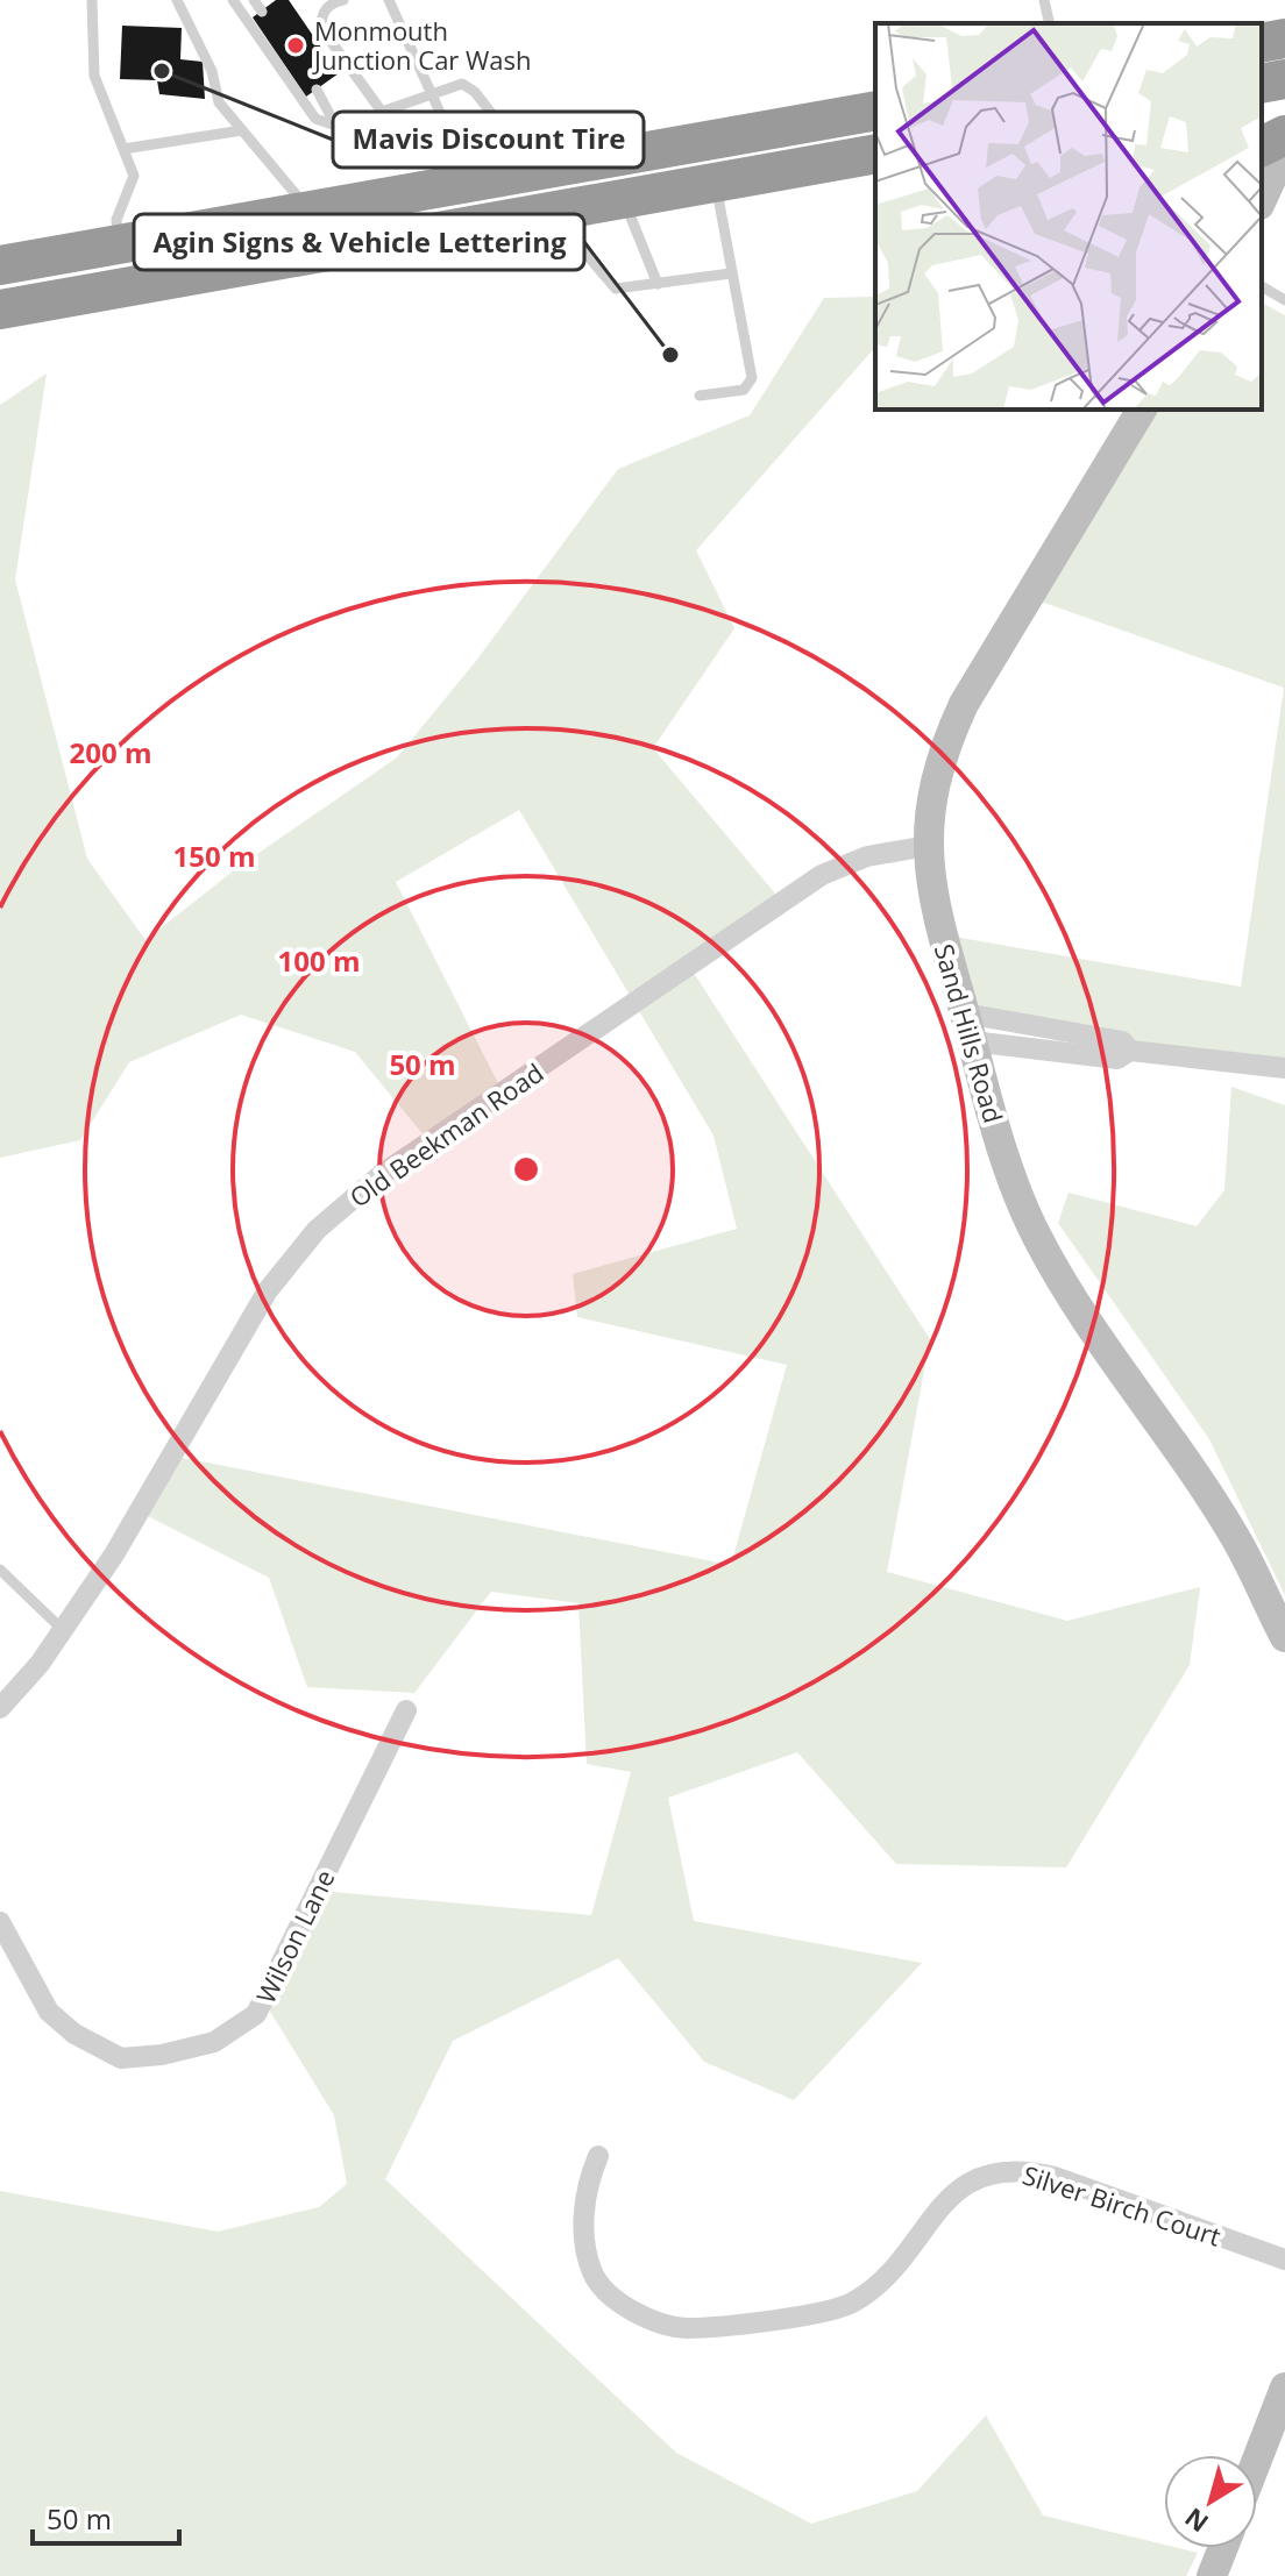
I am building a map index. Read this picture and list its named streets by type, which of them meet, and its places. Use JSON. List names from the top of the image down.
{
  "streets": {
    "street": [
      "Sand Hills Road",
      "Old Beekman Road",
      "Wilson Lane",
      "Silver Birch Court"
    ]
  },
  "crossings": [
    ["Sand Hills Road", "Old Beekman Road"]
  ],
  "places": ["Monmouth Junction Car Wash", "Mavis Discount Tire", "Agin Signs & Vehicle Lettering"],
  "scale_bar": "50 m",
  "north": "bottom left",
  "rings": [
    "200 m",
    "150 m",
    "100 m",
    "50 m"
  ]
}
